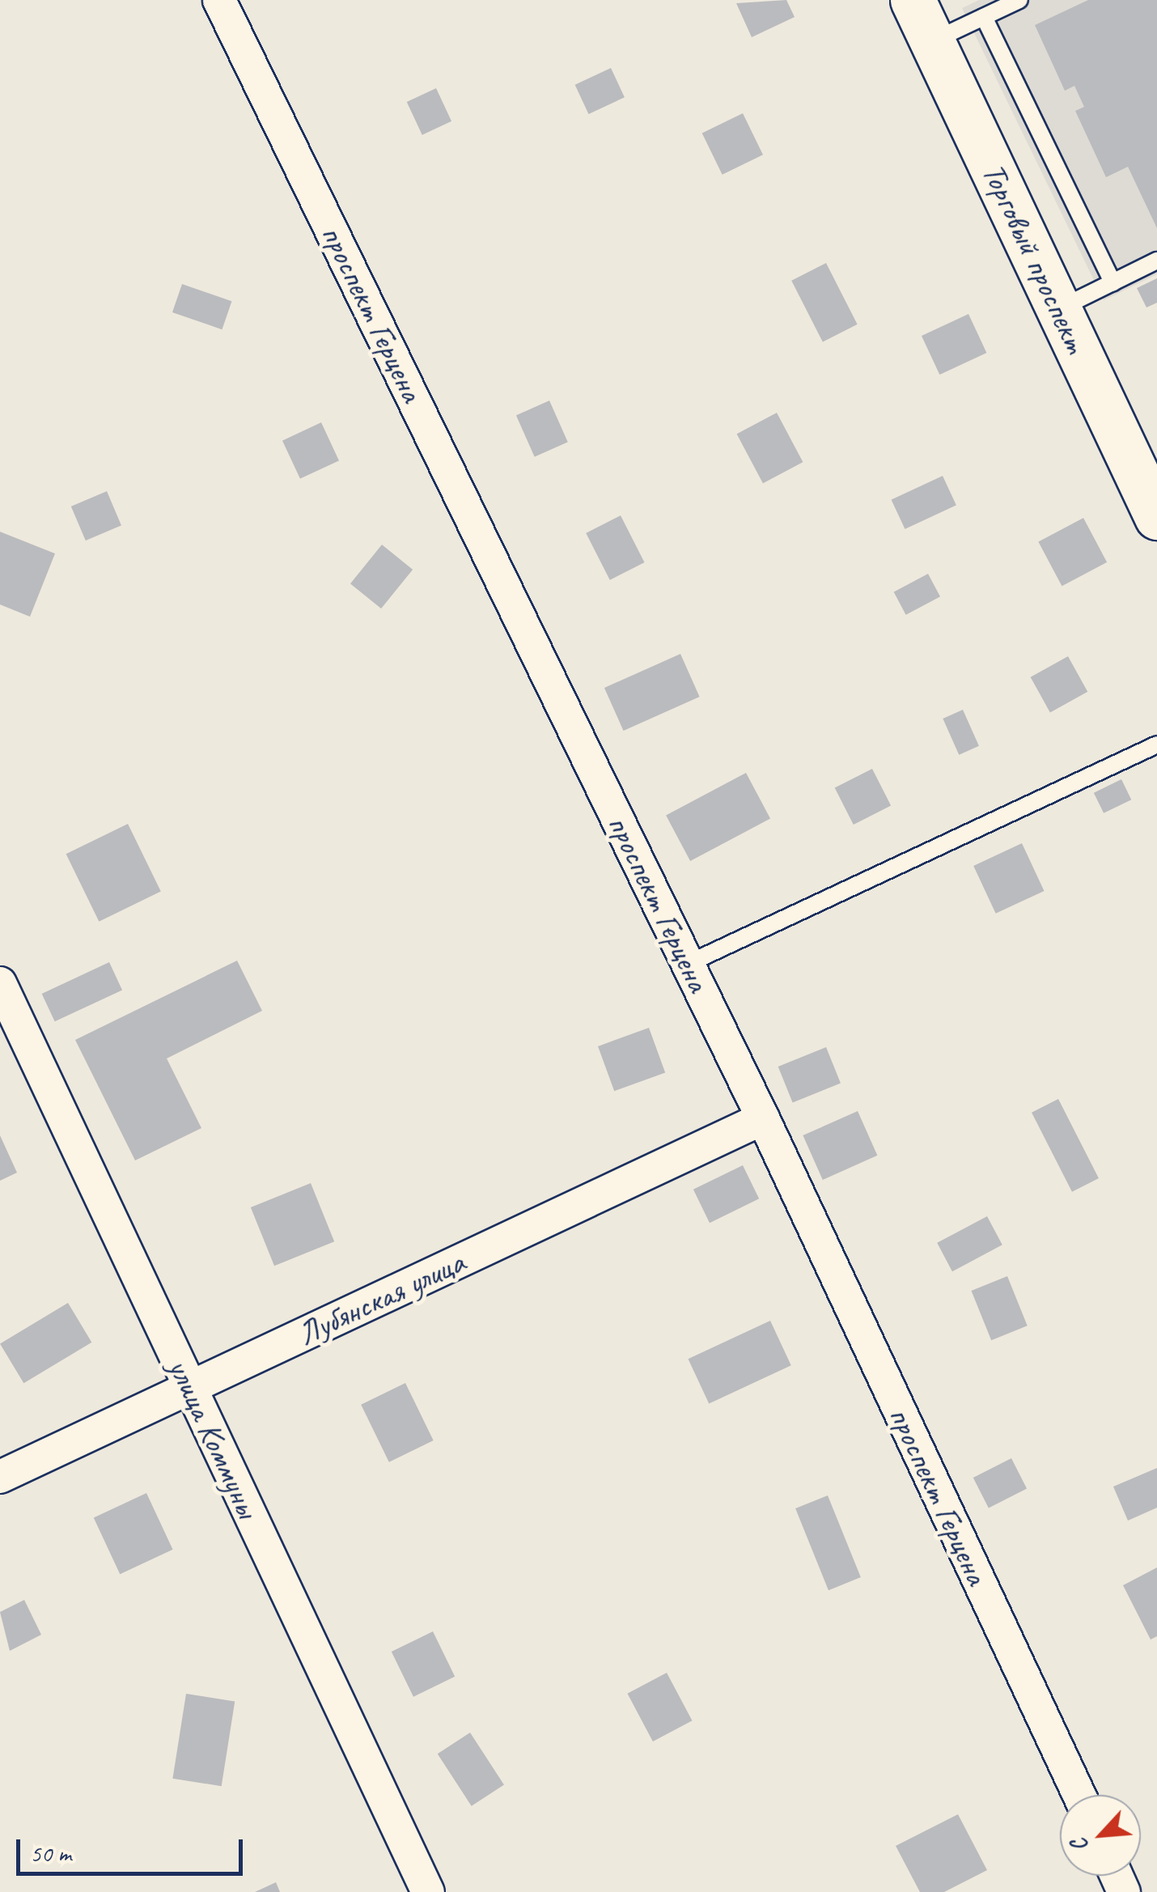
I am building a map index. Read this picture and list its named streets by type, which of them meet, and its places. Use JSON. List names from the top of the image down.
{
  "streets": {
    "street": [
      "Торговый проспект",
      "проспект Герцена",
      "Лубянская улица",
      "улица Коммуны"
    ]
  },
  "crossings": [
    ["проспект Герцена", "Лубянская улица"],
    ["Лубянская улица", "улица Коммуны"]
  ],
  "scale_bar": "50 m",
  "north": "bottom left"
}
